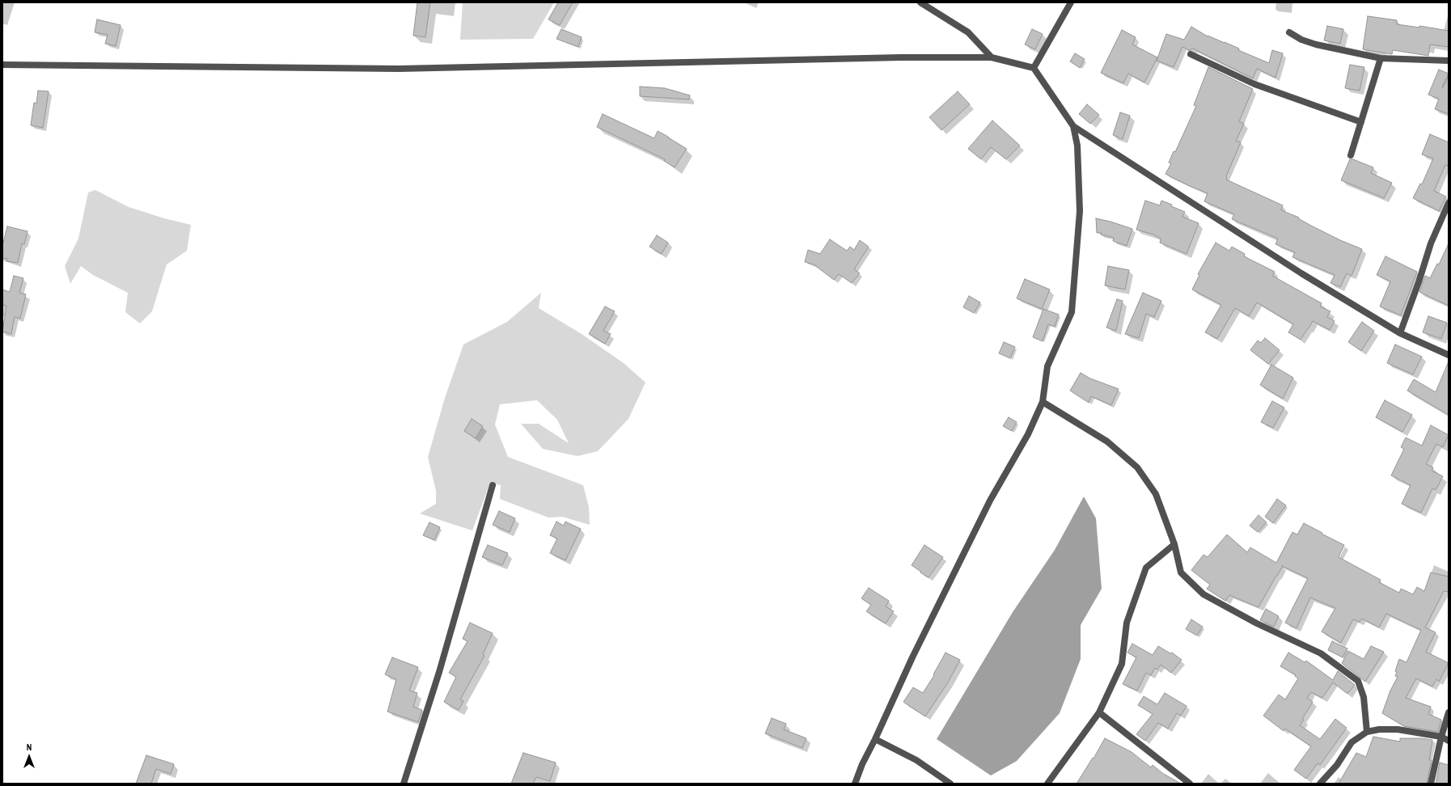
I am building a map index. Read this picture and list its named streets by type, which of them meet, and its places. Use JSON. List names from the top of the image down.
{
  "north": "top"
}
